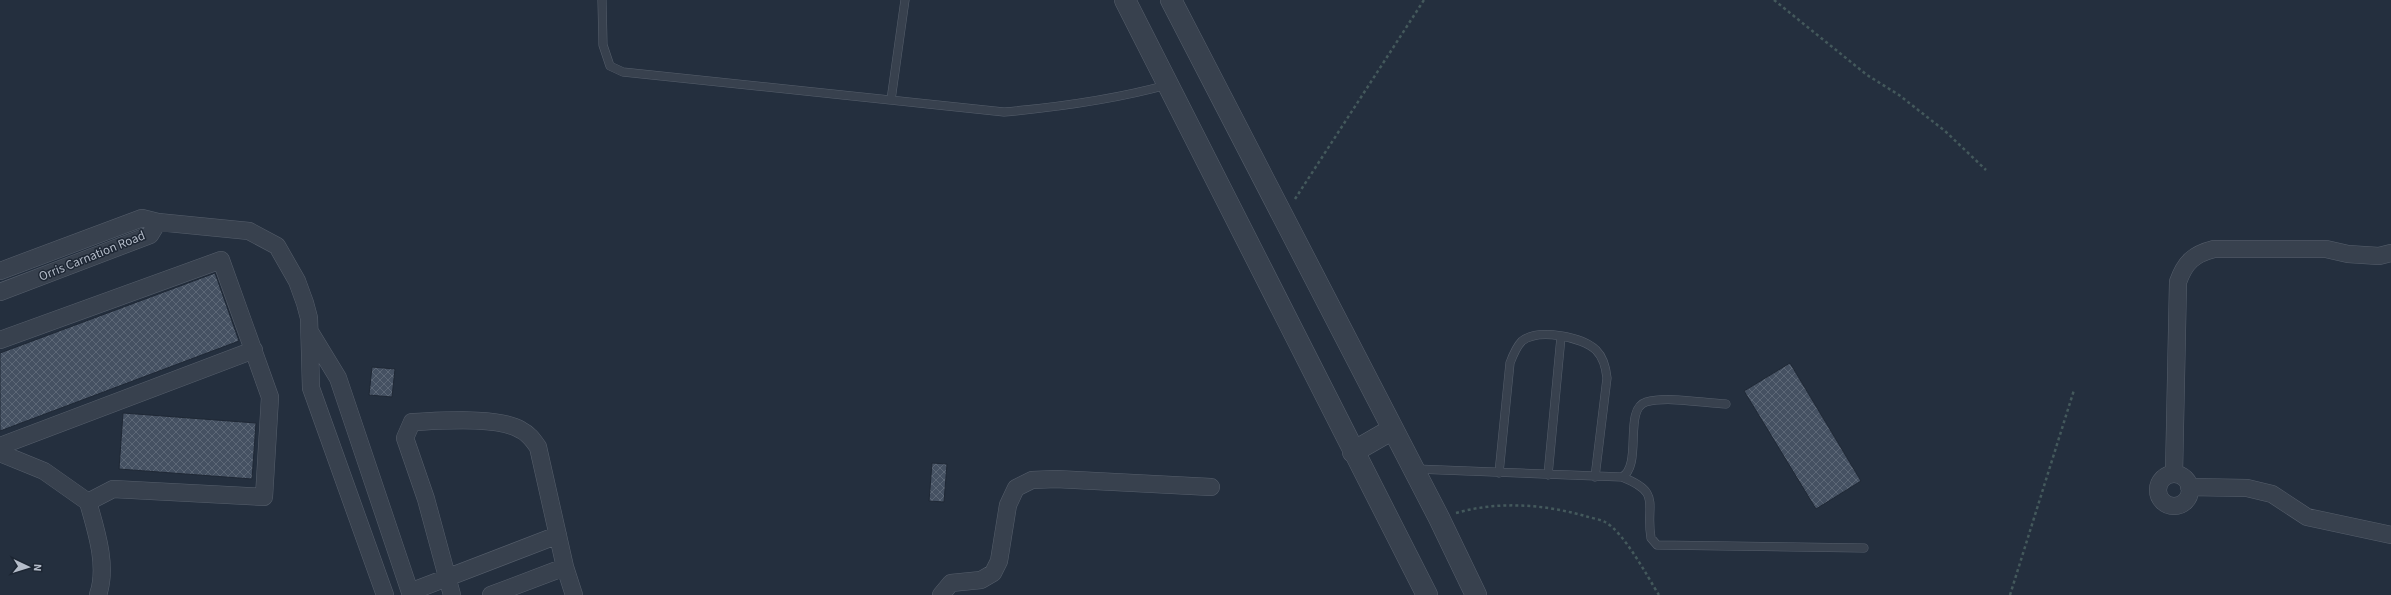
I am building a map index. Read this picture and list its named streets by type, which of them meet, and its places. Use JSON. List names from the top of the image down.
{
  "streets": {
    "street": ["Orris Carnation Road"]
  },
  "north": "right"
}
